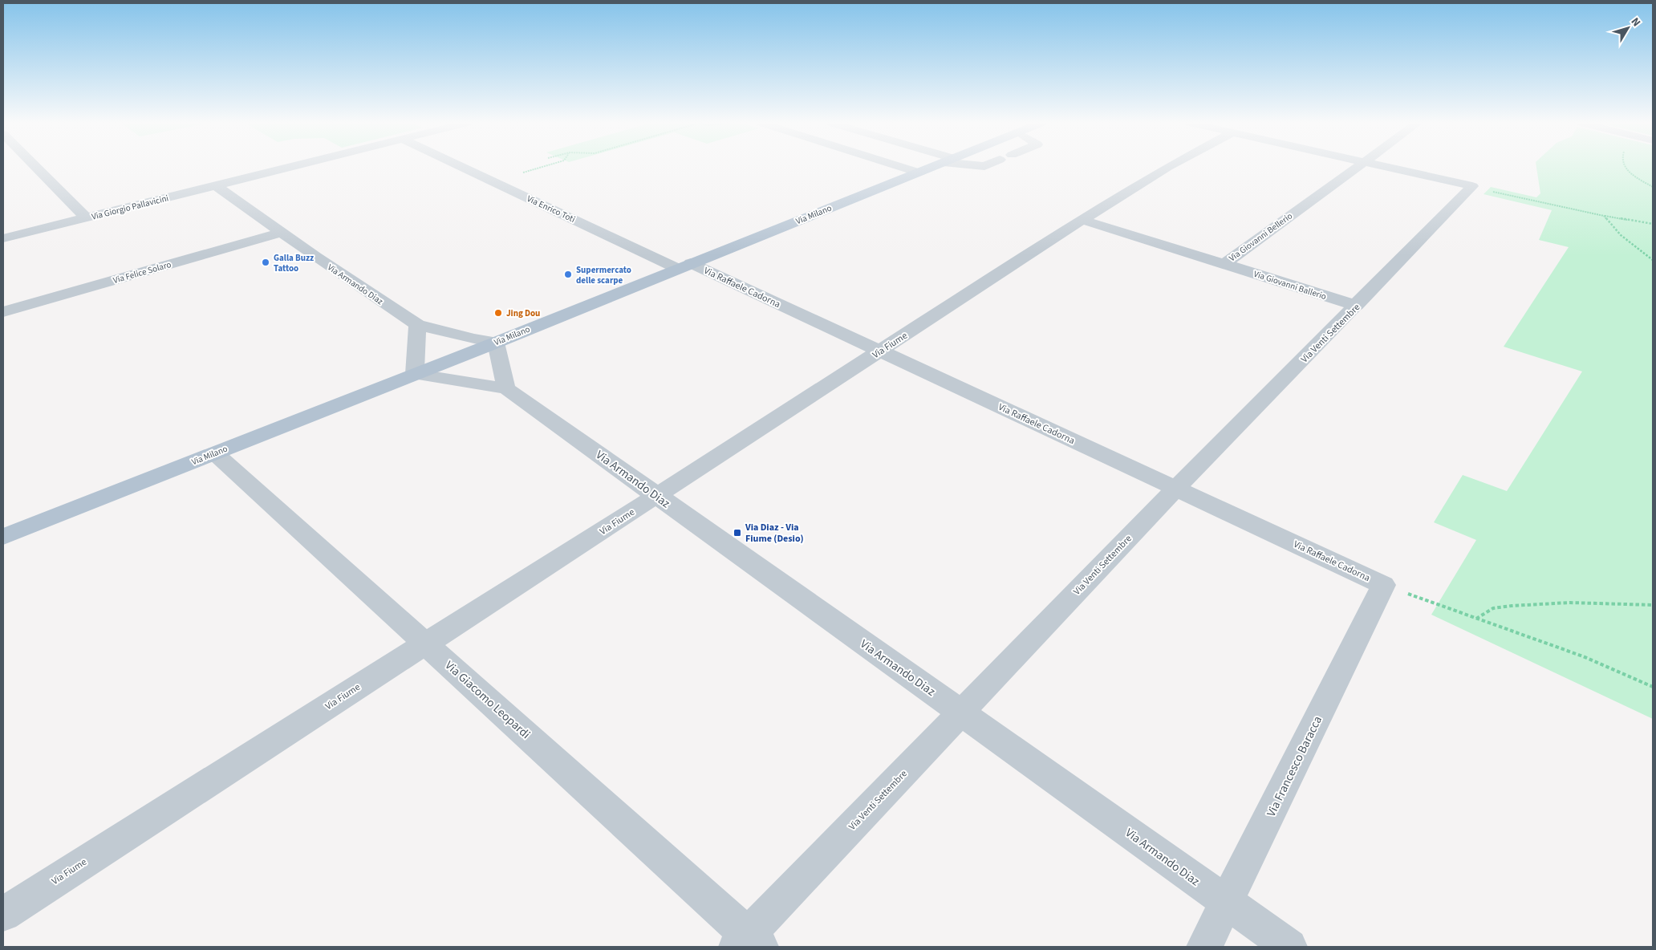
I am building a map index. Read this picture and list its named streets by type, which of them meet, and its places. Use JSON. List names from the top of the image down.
{
  "streets": {
    "main road": ["Via Milano"],
    "street": [
      "Via Giorgio Pallavicini",
      "Via Enrico Toti",
      "Via Giovanni Bellerio",
      "Via Felice Solaro",
      "Via Armando Diaz",
      "Via Giovanni Ballerio",
      "Via Raffaele Cadorna",
      "Via Venti Settembre",
      "Via Fiume",
      "Via Giacomo Leopardi",
      "Via Francesco Baracca"
    ]
  },
  "crossings": [
    ["Via Giorgio Pallavicini", "Via Armando Diaz"],
    ["Via Enrico Toti", "Via Milano"],
    ["Via Enrico Toti", "Via Raffaele Cadorna"],
    ["Via Milano", "Via Armando Diaz"],
    ["Via Milano", "Via Raffaele Cadorna"],
    ["Via Milano", "Via Giacomo Leopardi"],
    ["Via Giovanni Bellerio", "Via Giovanni Ballerio"],
    ["Via Giovanni Bellerio", "Via Fiume"],
    ["Via Felice Solaro", "Via Armando Diaz"],
    ["Via Armando Diaz", "Via Venti Settembre"],
    ["Via Armando Diaz", "Via Fiume"],
    ["Via Armando Diaz", "Via Francesco Baracca"],
    ["Via Giovanni Ballerio", "Via Venti Settembre"],
    ["Via Raffaele Cadorna", "Via Venti Settembre"],
    ["Via Raffaele Cadorna", "Via Fiume"],
    ["Via Raffaele Cadorna", "Via Francesco Baracca"],
    ["Via Venti Settembre", "Via Giacomo Leopardi"],
    ["Via Fiume", "Via Giacomo Leopardi"]
  ],
  "places": {
    "other": ["Galla Buzz Tattoo", "Supermercato delle scarpe", "Jing Dou"],
    "transit": ["Via Diaz - Via Fiume (Desio)"]
  },
  "north": "top right"
}
